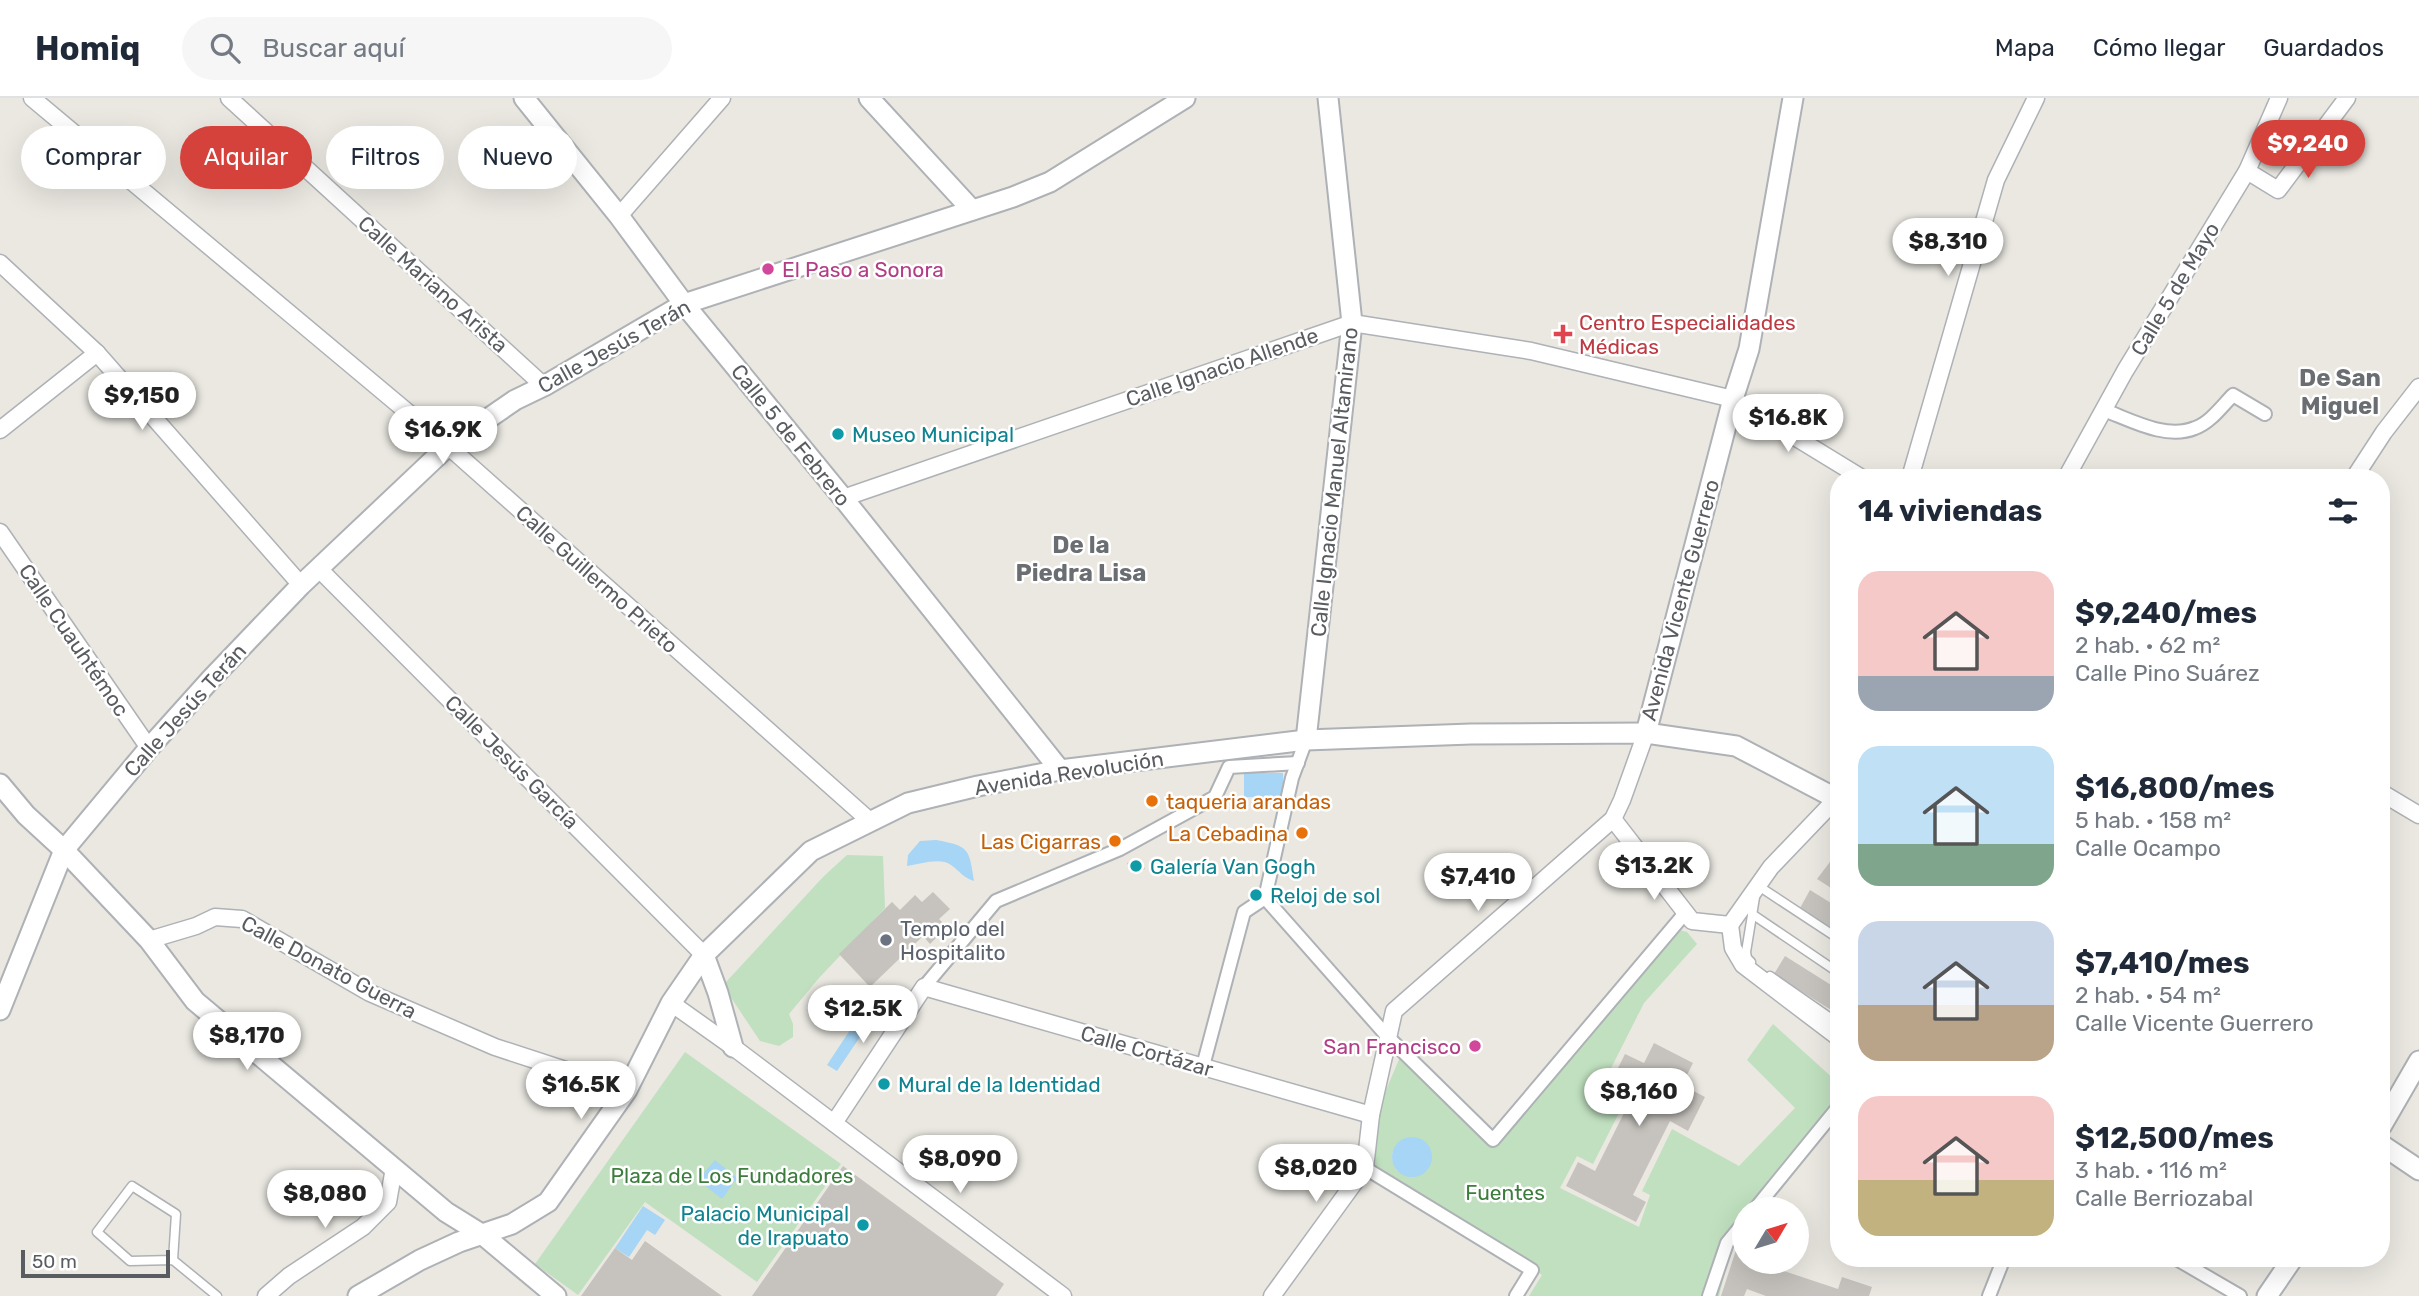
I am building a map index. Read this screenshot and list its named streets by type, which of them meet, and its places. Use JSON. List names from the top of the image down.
{
  "streets": {
    "street": [
      "Calle Mariano Arista",
      "Calle 5 de Mayo",
      "Calle Jesús Terán",
      "Calle Ignacio Allende",
      "Calle 5 de Febrero",
      "Calle Ignacio Manuel Altamirano",
      "Calle Guillermo Prieto",
      "Avenida Vicente Guerrero",
      "Calle Cuauhtémoc",
      "Calle Jesús García",
      "Avenida Revolución",
      "Calle Donato Guerra",
      "Calle Cortázar"
    ]
  },
  "crossings": [
    ["Calle Mariano Arista", "Calle Jesús Terán"],
    ["Calle Jesús Terán", "Calle 5 de Febrero"],
    ["Calle Jesús Terán", "Calle Guillermo Prieto"],
    ["Calle Jesús Terán", "Calle Cuauhtémoc"],
    ["Calle Jesús Terán", "Calle Jesús García"],
    ["Calle Ignacio Allende", "Calle 5 de Febrero"],
    ["Calle Ignacio Allende", "Calle Ignacio Manuel Altamirano"],
    ["Calle Ignacio Allende", "Avenida Vicente Guerrero"],
    ["Calle 5 de Febrero", "Avenida Revolución"],
    ["Calle Ignacio Manuel Altamirano", "Avenida Revolución"],
    ["Calle Guillermo Prieto", "Avenida Revolución"],
    ["Avenida Vicente Guerrero", "Avenida Revolución"],
    ["Calle Jesús García", "Avenida Revolución"],
    ["Avenida Revolución", "Calle Donato Guerra"]
  ],
  "districts": ["De San Miguel", "De la Piedra Lisa"],
  "parks": ["Plaza de Los Fundadores", "Fuentes"],
  "places": {
    "other": [
      "El Paso a Sonora",
      "Museo Municipal",
      "taqueria arandas",
      "La Cebadina",
      "Las Cigarras",
      "Galería Van Gogh",
      "Reloj de sol",
      "Templo del Hospitalito",
      "San Francisco",
      "Mural de la Identidad",
      "Palacio Municipal de Irapuato"
    ],
    "health": ["Centro Especialidades Médicas"]
  },
  "scale_bar": "50 m",
  "north": "top right",
  "page": {
    "header": "Homiq",
    "search": "Buscar aquí",
    "nav": ["Mapa", "Cómo llegar", "Guardados"],
    "price": [
      "$9,240",
      "$8,310",
      "$9,150",
      "$16.8K",
      "$16.9K",
      "$13.2K",
      "$7,410",
      "$12.5K",
      "$8,170",
      "$16.5K",
      "$8,160",
      "$8,090",
      "$8,020",
      "$8,080"
    ],
    "chip": [
      "Comprar",
      "Alquilar",
      "Filtros",
      "Nuevo"
    ],
    "heading": "14 viviendas",
    "list": [
      {
        "name": "$9,240/mes",
        "note": "2 hab. · 62 m² · Calle Pino Suárez"
      },
      {
        "name": "$16,800/mes",
        "note": "5 hab. · 158 m² · Calle Ocampo"
      },
      {
        "name": "$7,410/mes",
        "note": "2 hab. · 54 m² · Calle Vicente Guerrero"
      },
      {
        "name": "$12,500/mes",
        "note": "3 hab. · 116 m² · Calle Berriozabal"
      }
    ],
    "scale": "50 m"
  }
}
